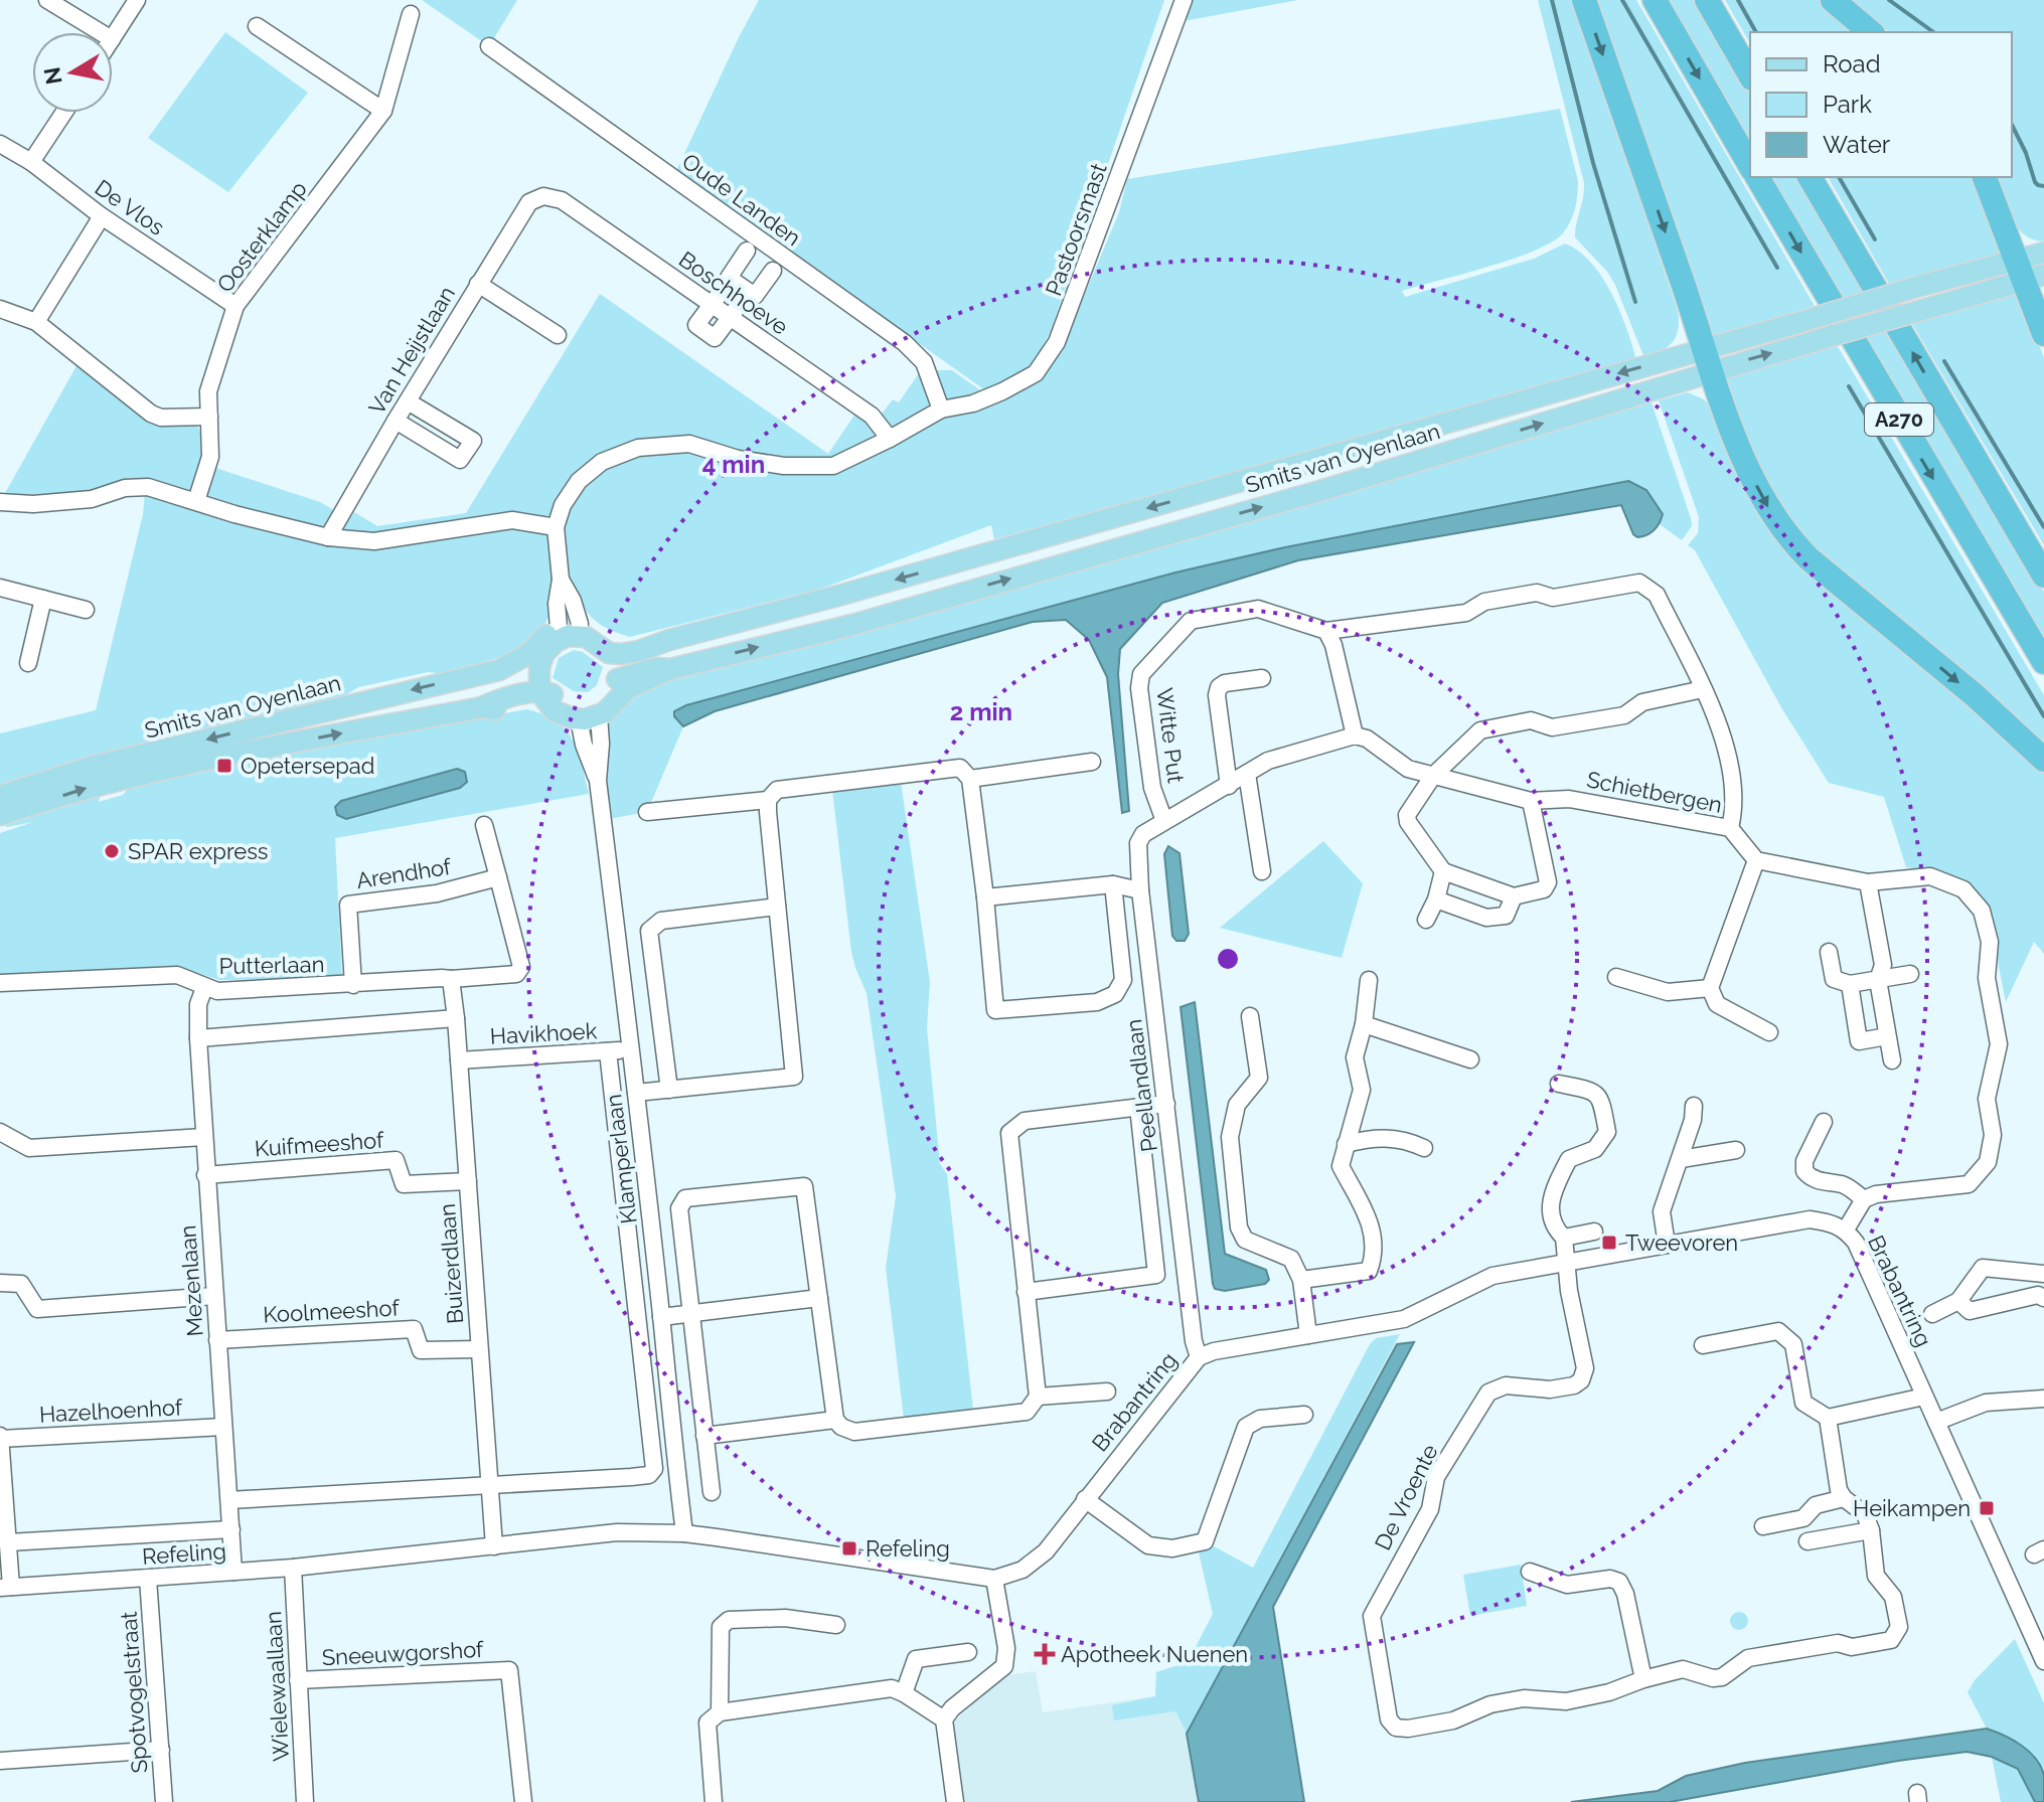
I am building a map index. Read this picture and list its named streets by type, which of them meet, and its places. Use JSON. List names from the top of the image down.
{
  "streets": {
    "highway": ["A270"],
    "main road": ["Smits van Oyenlaan"],
    "street": [
      "Oude Landen",
      "De Vlos",
      "Pastoorsmast",
      "Oosterklamp",
      "Boschhoeve",
      "Van Heijstlaan",
      "Witte Put",
      "Schietbergen",
      "Arendhof",
      "Putterlaan",
      "Havikhoek",
      "Peellandlaan",
      "Kuifmeeshof",
      "Klamperlaan",
      "Buizerdlaan",
      "Mezenlaan",
      "Brabantring",
      "Koolmeeshof",
      "Hazelhoenhof",
      "De Vroente",
      "Refeling",
      "Sneeuwgorshof",
      "Wielewaallaan",
      "Spotvogelstraat"
    ]
  },
  "crossings": [
    ["Oude Landen", "Pastoorsmast"],
    ["De Vlos", "Oosterklamp"],
    ["Pastoorsmast", "Boschhoeve"],
    ["Boschhoeve", "Van Heijstlaan"],
    ["Witte Put", "Peellandlaan"],
    ["Arendhof", "Putterlaan"],
    ["Putterlaan", "Buizerdlaan"],
    ["Putterlaan", "Mezenlaan"],
    ["Havikhoek", "Klamperlaan"],
    ["Havikhoek", "Buizerdlaan"],
    ["Peellandlaan", "Brabantring"],
    ["Kuifmeeshof", "Buizerdlaan"],
    ["Kuifmeeshof", "Mezenlaan"],
    ["Klamperlaan", "Buizerdlaan"],
    ["Klamperlaan", "Refeling"],
    ["Buizerdlaan", "Koolmeeshof"],
    ["Buizerdlaan", "Refeling"],
    ["Mezenlaan", "Koolmeeshof"],
    ["Mezenlaan", "Hazelhoenhof"],
    ["Mezenlaan", "Refeling"],
    ["Brabantring", "De Vroente"],
    ["Brabantring", "Refeling"],
    ["Refeling", "Wielewaallaan"],
    ["Refeling", "Spotvogelstraat"],
    ["Sneeuwgorshof", "Wielewaallaan"]
  ],
  "places": {
    "transit": [
      "Opetersepad",
      "Tweevoren",
      "Heikampen",
      "Refeling"
    ],
    "other": ["SPAR express"],
    "health": ["Apotheek Nuenen"]
  },
  "legend": ["Road", "Park", "Water"],
  "north": "left",
  "rings": ["4 min", "2 min"]
}
